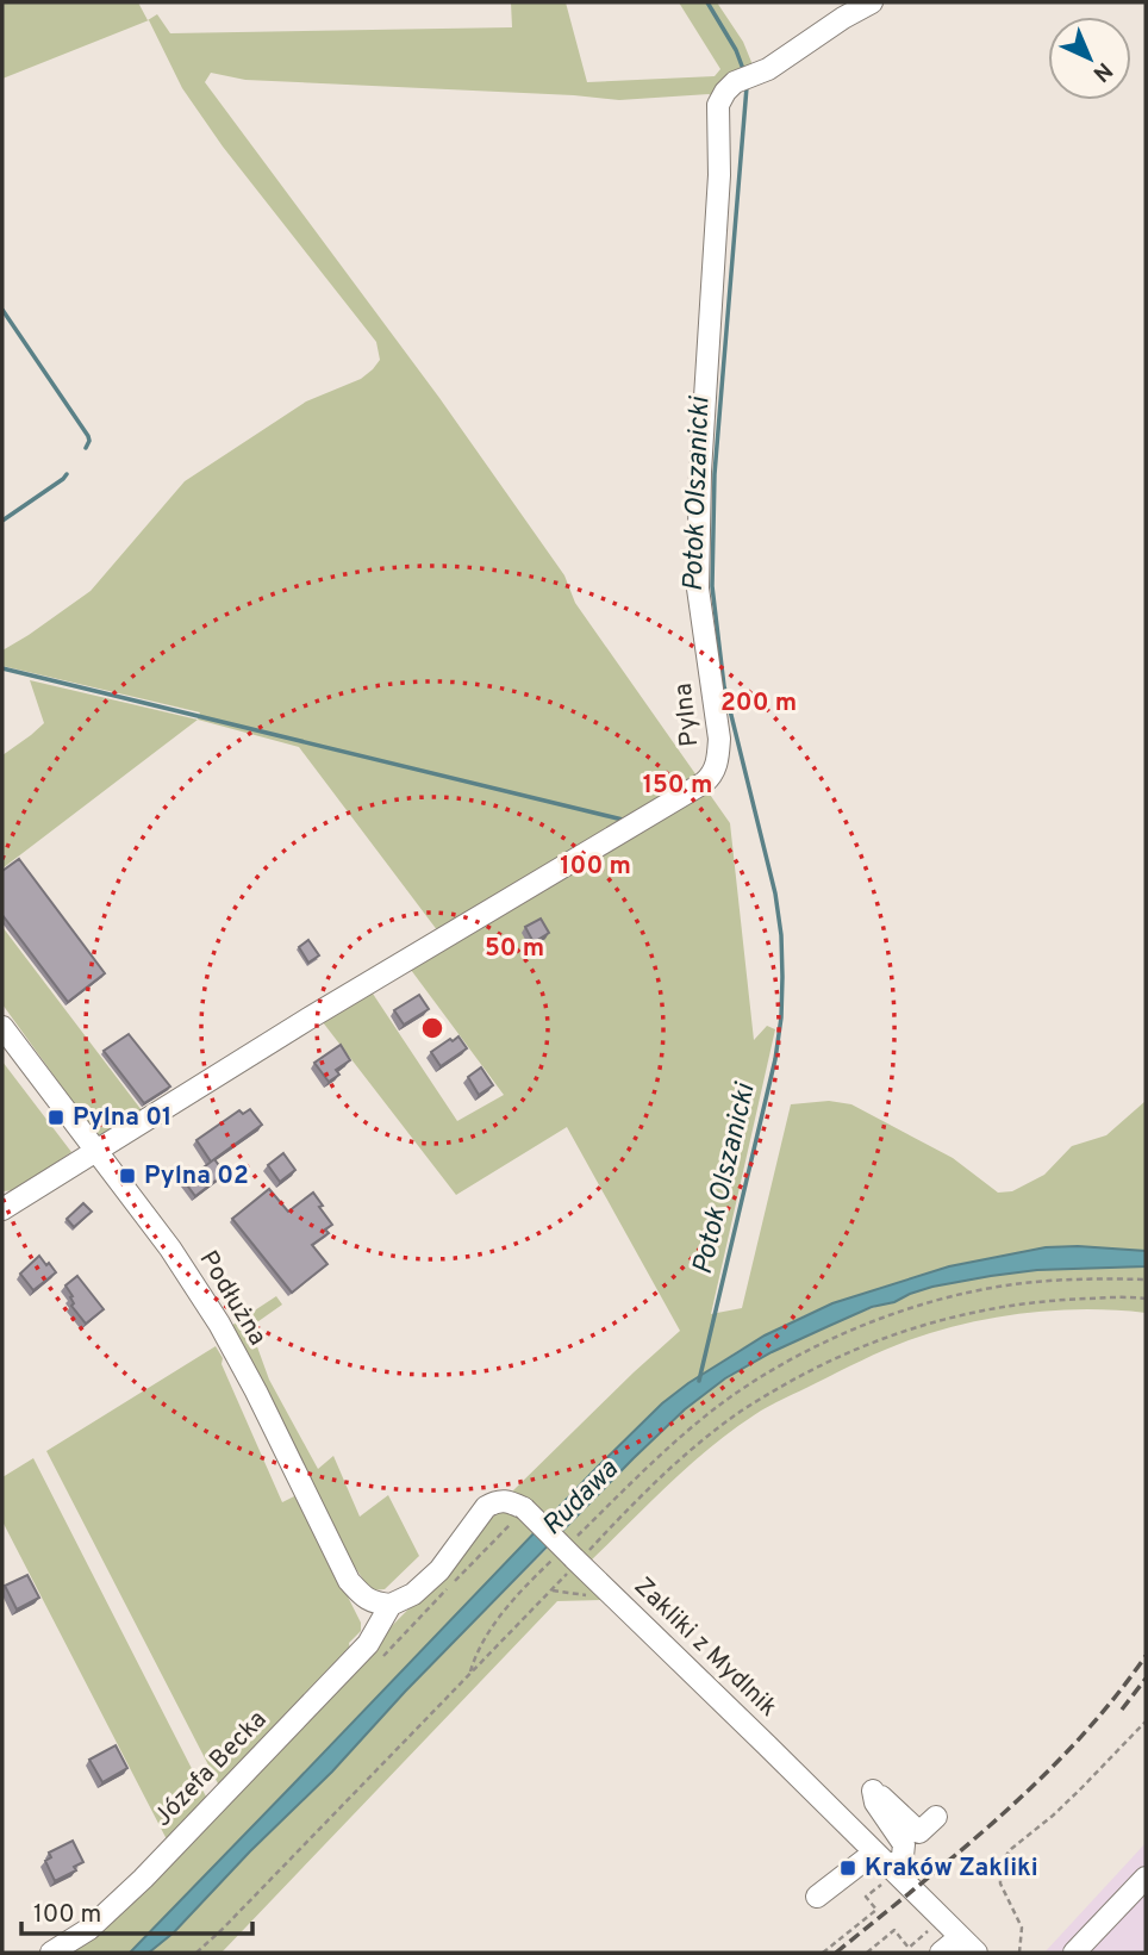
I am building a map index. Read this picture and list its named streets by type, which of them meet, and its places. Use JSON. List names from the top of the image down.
{
  "streets": {
    "street": [
      "Pylna",
      "Podłużna",
      "Zakliki z Mydlnik",
      "Józefa Becka"
    ]
  },
  "crossings": [
    ["Pylna", "Podłużna"],
    ["Podłużna", "Zakliki z Mydlnik"],
    ["Podłużna", "Józefa Becka"],
    ["Zakliki z Mydlnik", "Józefa Becka"]
  ],
  "water": ["Potok Olszanicki", "Rudawa"],
  "places": {
    "transit": ["Pylna 01", "Pylna 02", "Kraków Zakliki"]
  },
  "scale_bar": "100 m",
  "north": "bottom right",
  "rings": [
    "200 m",
    "150 m",
    "100 m",
    "50 m"
  ]
}
